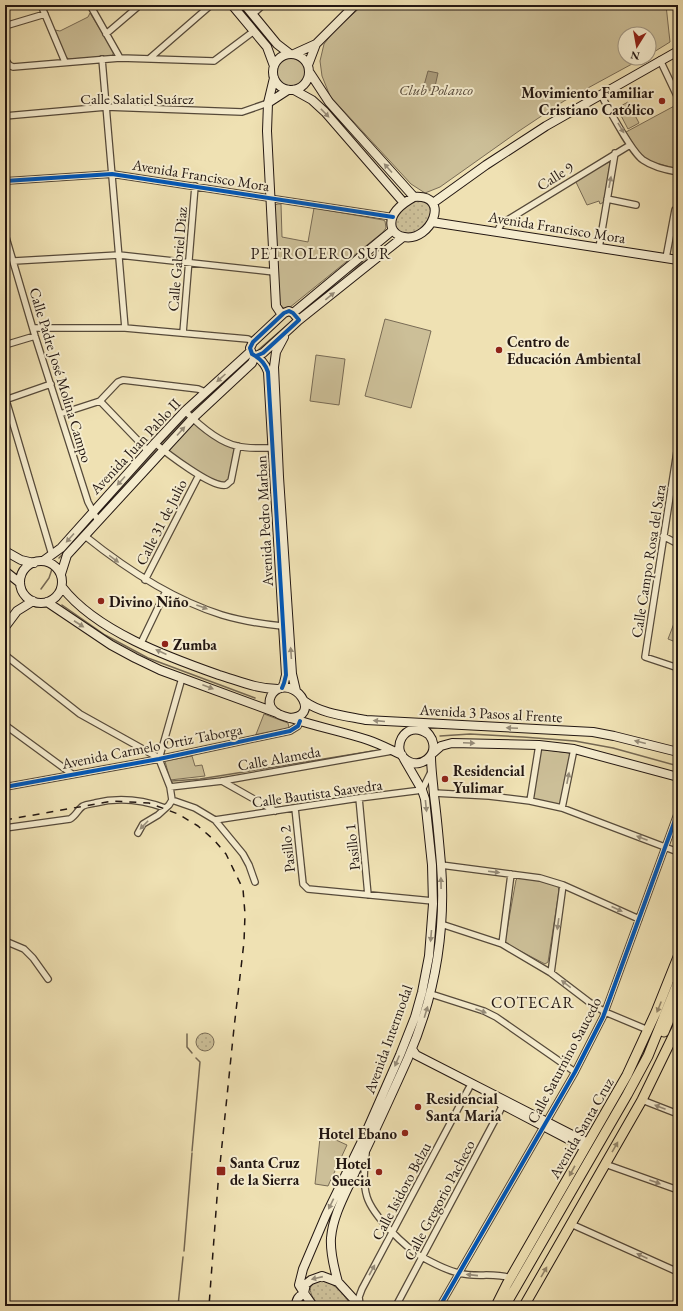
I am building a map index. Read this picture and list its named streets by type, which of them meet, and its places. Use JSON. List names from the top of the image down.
{
  "streets": {
    "main road": [
      "Avenida Francisco Mora",
      "Avenida Juan Pablo II",
      "Avenida Pedro Marban",
      "Avenida 3 Pasos al Frente",
      "Avenida Intermodal",
      "Avenida Santa Cruz"
    ],
    "street": [
      "Calle Salatiel Suárez",
      "Calle 9",
      "Calle Gabriel Diaz",
      "Calle Padre José Molina Campo",
      "Calle 31 de Julio",
      "Calle Campo Rosa del Sara",
      "Avenida Carmelo Ortiz Taborga",
      "Calle Alameda",
      "Calle Bautista Saavedra",
      "Pasillo 1",
      "Pasillo 2",
      "Calle Saturnino Saucedo",
      "Calle Isidoro Belzu",
      "Calle Gregorio Pacheco"
    ]
  },
  "crossings": [
    ["Avenida Francisco Mora", "Calle 9"],
    ["Avenida Francisco Mora", "Calle Gabriel Diaz"],
    ["Calle Padre José Molina Campo", "Avenida Juan Pablo II"],
    ["Avenida Juan Pablo II", "Avenida Pedro Marban"],
    ["Avenida Pedro Marban", "Avenida 3 Pasos al Frente"],
    ["Avenida 3 Pasos al Frente", "Avenida Intermodal"],
    ["Calle Bautista Saavedra", "Pasillo 1"],
    ["Calle Bautista Saavedra", "Pasillo 2"],
    ["Calle Bautista Saavedra", "Avenida Intermodal"],
    ["Pasillo 1", "Pasillo 2"]
  ],
  "districts": ["PETROLERO SUR", "COTECAR"],
  "parks": ["Club Polanco"],
  "places": {
    "other": [
      "Movimiento Familiar Cristiano Católico",
      "Centro de Educación Ambiental",
      "Divino Niño",
      "Zumba",
      "Residencial Yulimar",
      "Residencial Santa Maria",
      "Hotel Ebano",
      "Hotel Suecia"
    ],
    "transit": ["Santa Cruz de la Sierra"]
  },
  "north": "bottom"
}
